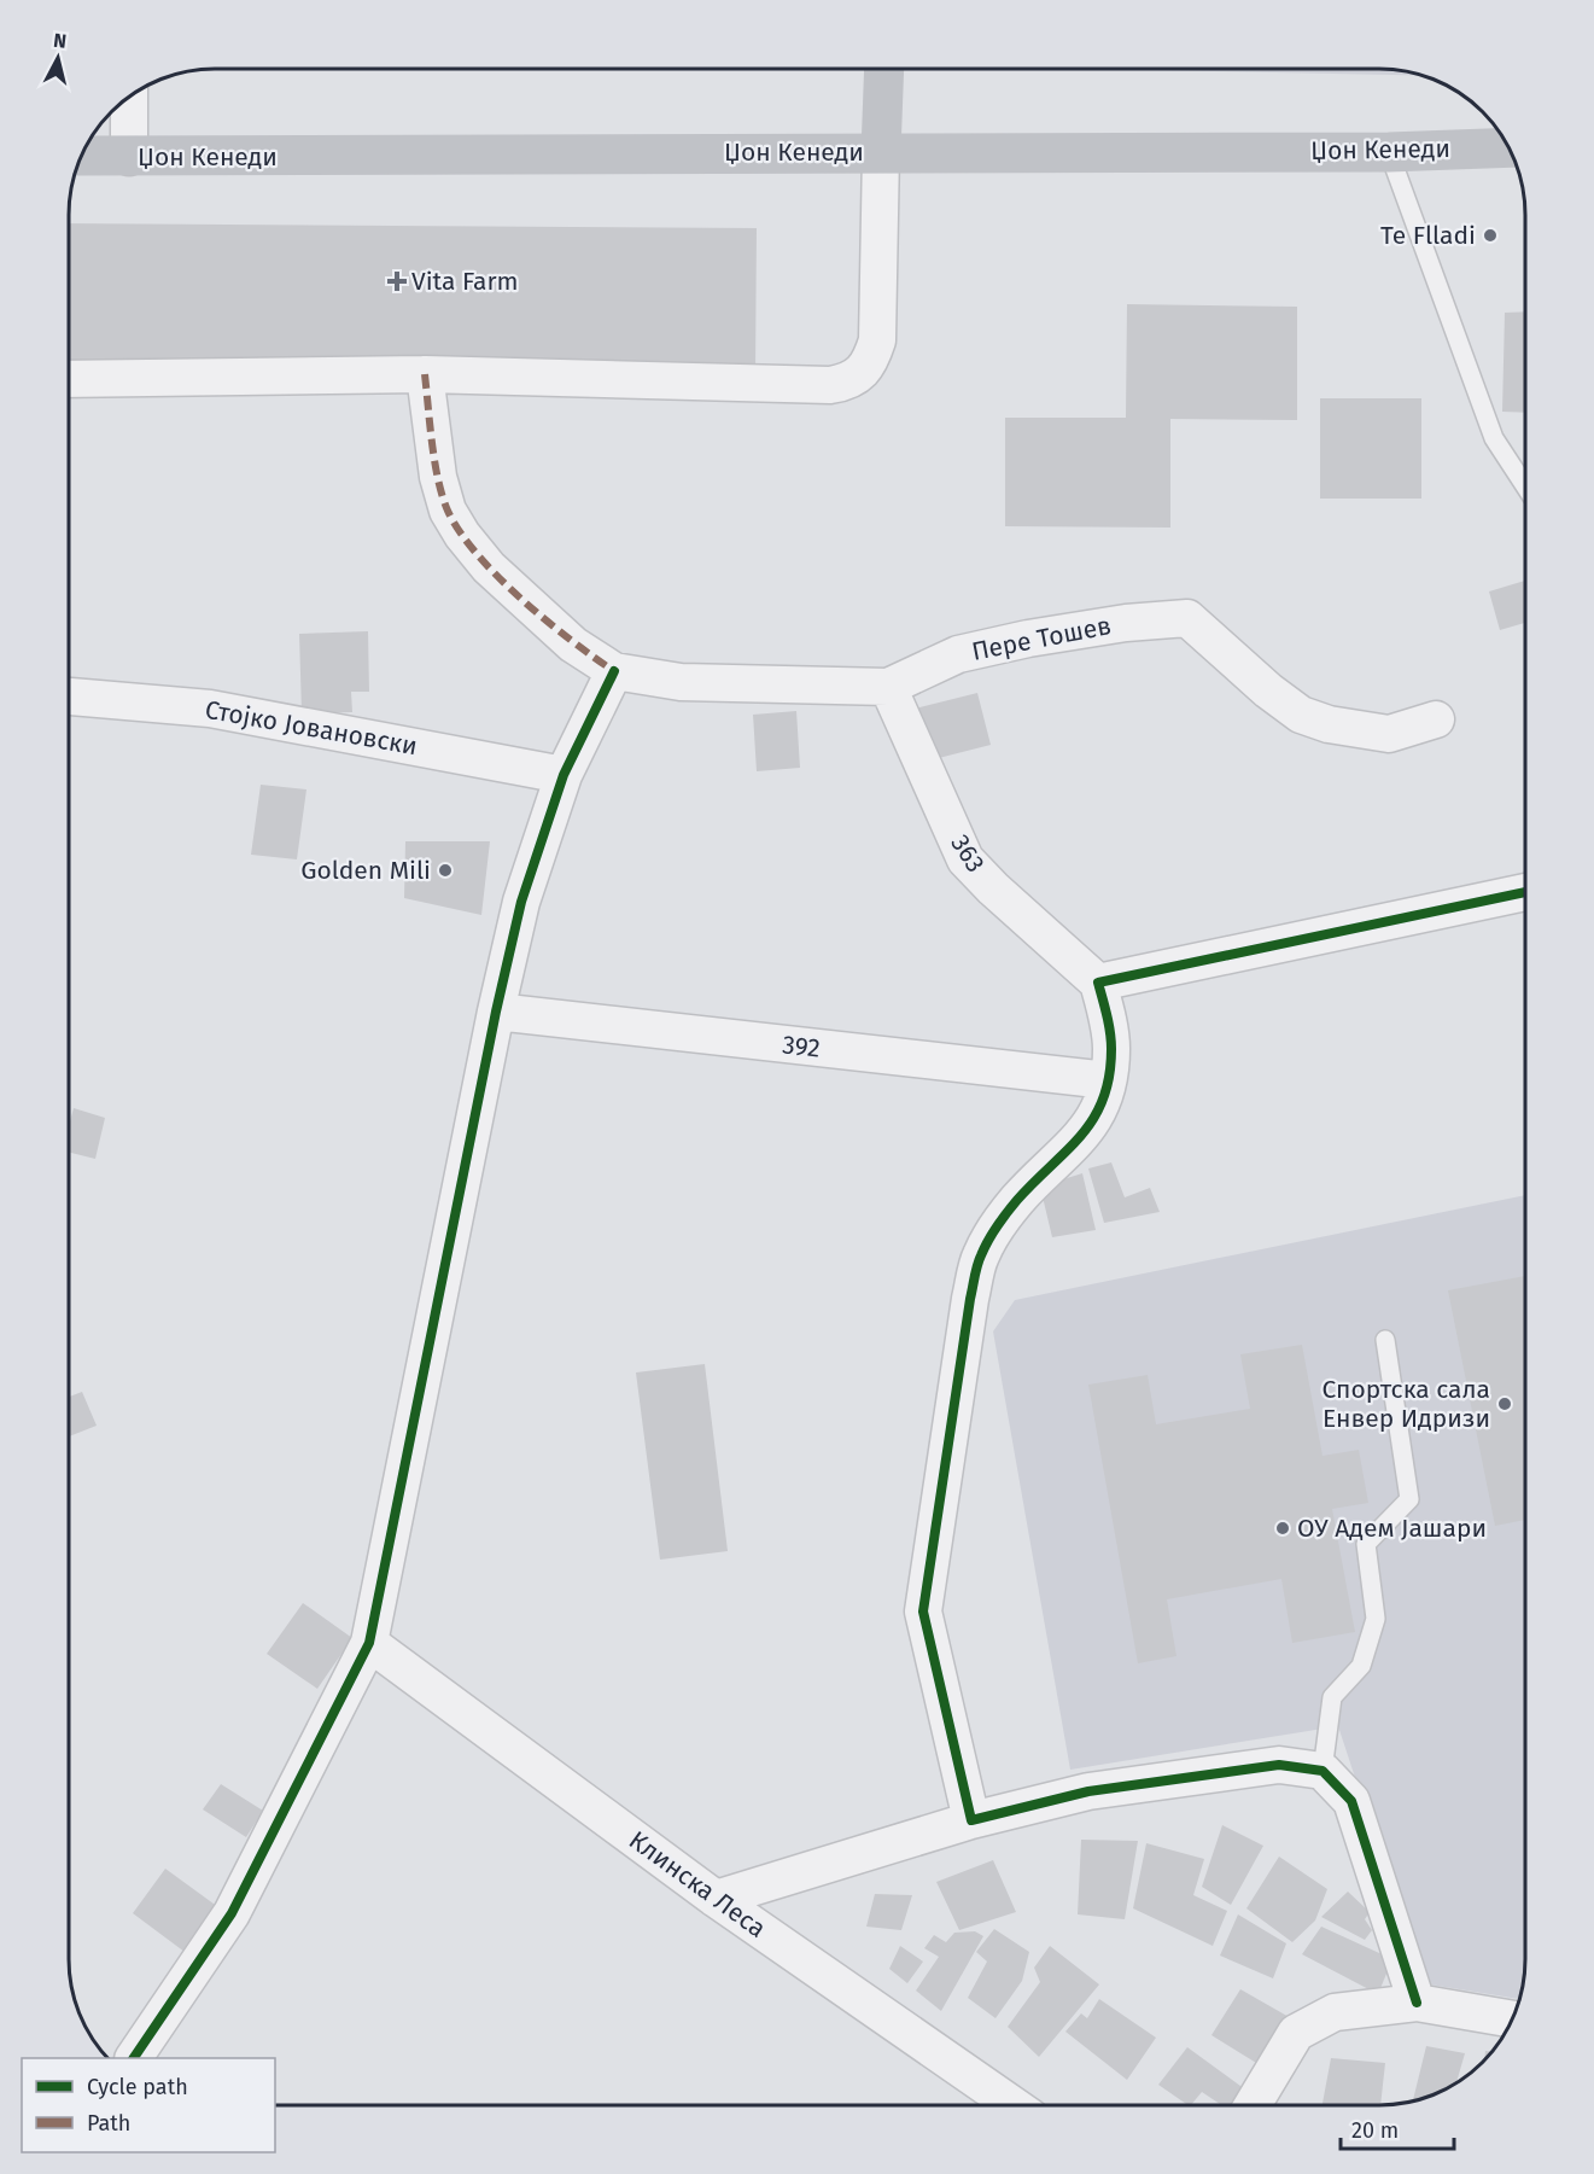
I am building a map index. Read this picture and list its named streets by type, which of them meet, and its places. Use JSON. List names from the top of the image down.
{
  "streets": {
    "street": [
      "Џон Кенеди",
      "Пере Тошев",
      "Стојко Јовановски",
      "363",
      "392",
      "Клинска Леса"
    ]
  },
  "crossings": [
    ["Пере Тошев", "363"]
  ],
  "places": {
    "other": [
      "Te Flladi",
      "Golden Mili",
      "Спортска сала Енвер Идризи",
      "ОУ Адем Јашари"
    ],
    "health": ["Vita Farm"]
  },
  "legend": ["Cycle path", "Path"],
  "scale_bar": "20 m",
  "north": "top"
}
